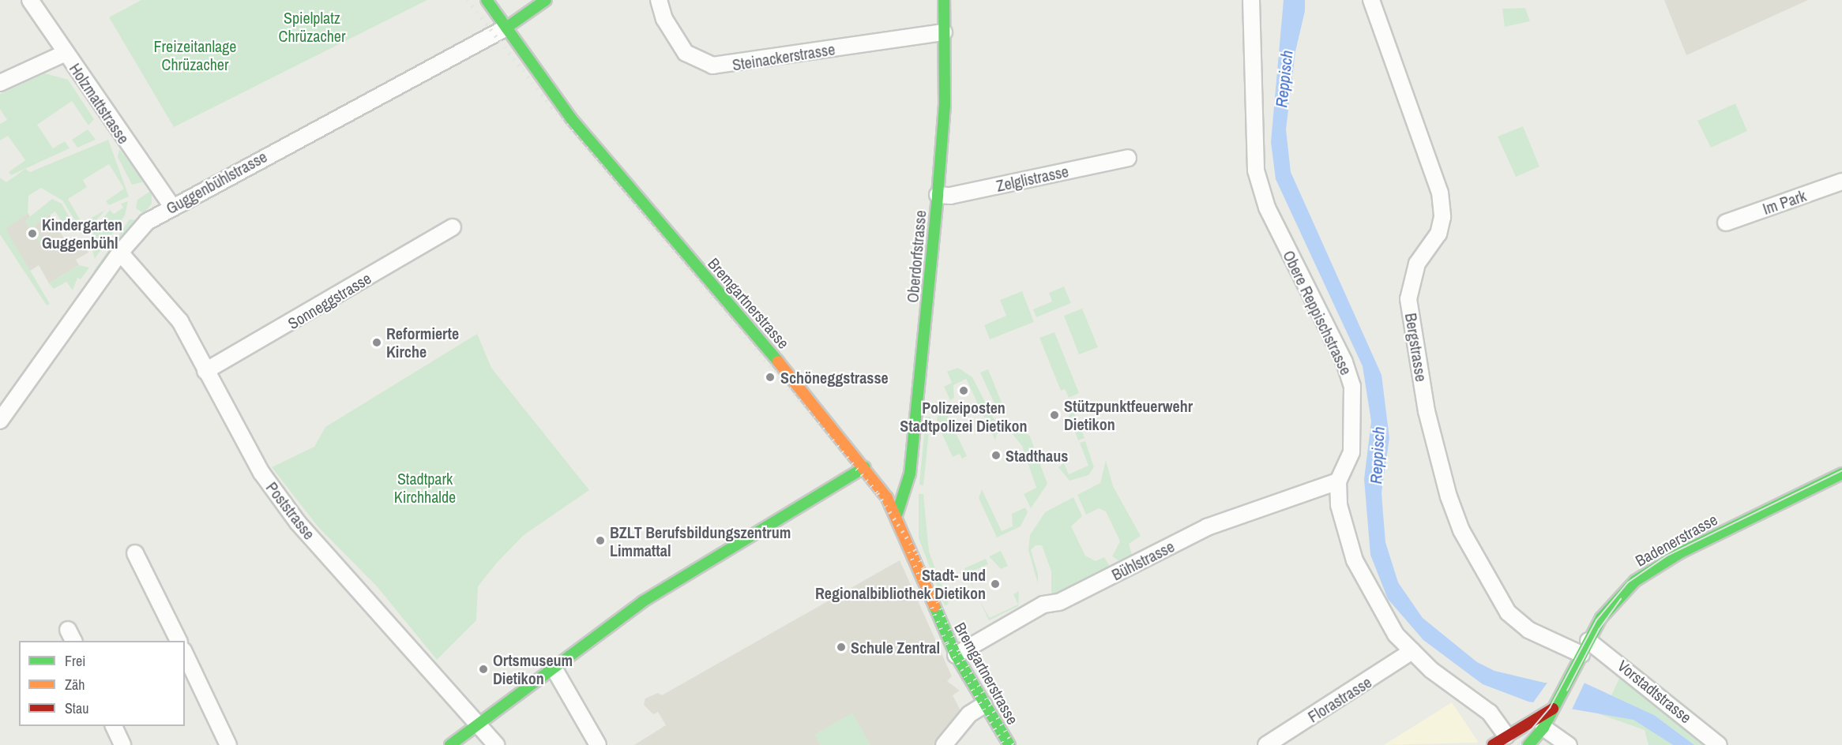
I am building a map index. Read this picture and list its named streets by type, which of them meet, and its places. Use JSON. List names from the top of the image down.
{
  "streets": {
    "main road": ["Oberdorfstrasse", "Bremgartnerstrasse", "Badenerstrasse"],
    "street": [
      "Steinackerstrasse",
      "Holzmattstrasse",
      "Zelglistrasse",
      "Guggenbühlstrasse",
      "Im Park",
      "Sonneggstrasse",
      "Obere Reppischstrasse",
      "Bergstrasse",
      "Poststrasse",
      "Bühlstrasse",
      "Vorstadtstrasse",
      "Florastrasse"
    ]
  },
  "crossings": [
    ["Steinackerstrasse", "Oberdorfstrasse"],
    ["Holzmattstrasse", "Guggenbühlstrasse"],
    ["Zelglistrasse", "Oberdorfstrasse"],
    ["Guggenbühlstrasse", "Bremgartnerstrasse"],
    ["Guggenbühlstrasse", "Poststrasse"],
    ["Oberdorfstrasse", "Bremgartnerstrasse"],
    ["Sonneggstrasse", "Poststrasse"],
    ["Bremgartnerstrasse", "Bühlstrasse"],
    ["Obere Reppischstrasse", "Bühlstrasse"],
    ["Obere Reppischstrasse", "Florastrasse"],
    ["Bergstrasse", "Badenerstrasse"],
    ["Bergstrasse", "Vorstadtstrasse"],
    ["Badenerstrasse", "Vorstadtstrasse"]
  ],
  "water": ["Reppisch"],
  "parks": ["Spielplatz Chrüzacher", "Freizeitanlage Chrüzacher", "Stadtpark Kirchhalde"],
  "places": [
    "Kindergarten Guggenbühl",
    "Reformierte Kirche",
    "Schöneggstrasse",
    "Polizeiposten Stadtpolizei Dietikon",
    "Stützpunktfeuerwehr Dietikon",
    "Stadthaus",
    "BZLT Berufsbildungszentrum Limmattal",
    "Stadt- und Regionalbibliothek Dietikon",
    "Schule Zentral",
    "Ortsmuseum Dietikon"
  ],
  "legend": ["Frei", "Zäh", "Stau"]
}
